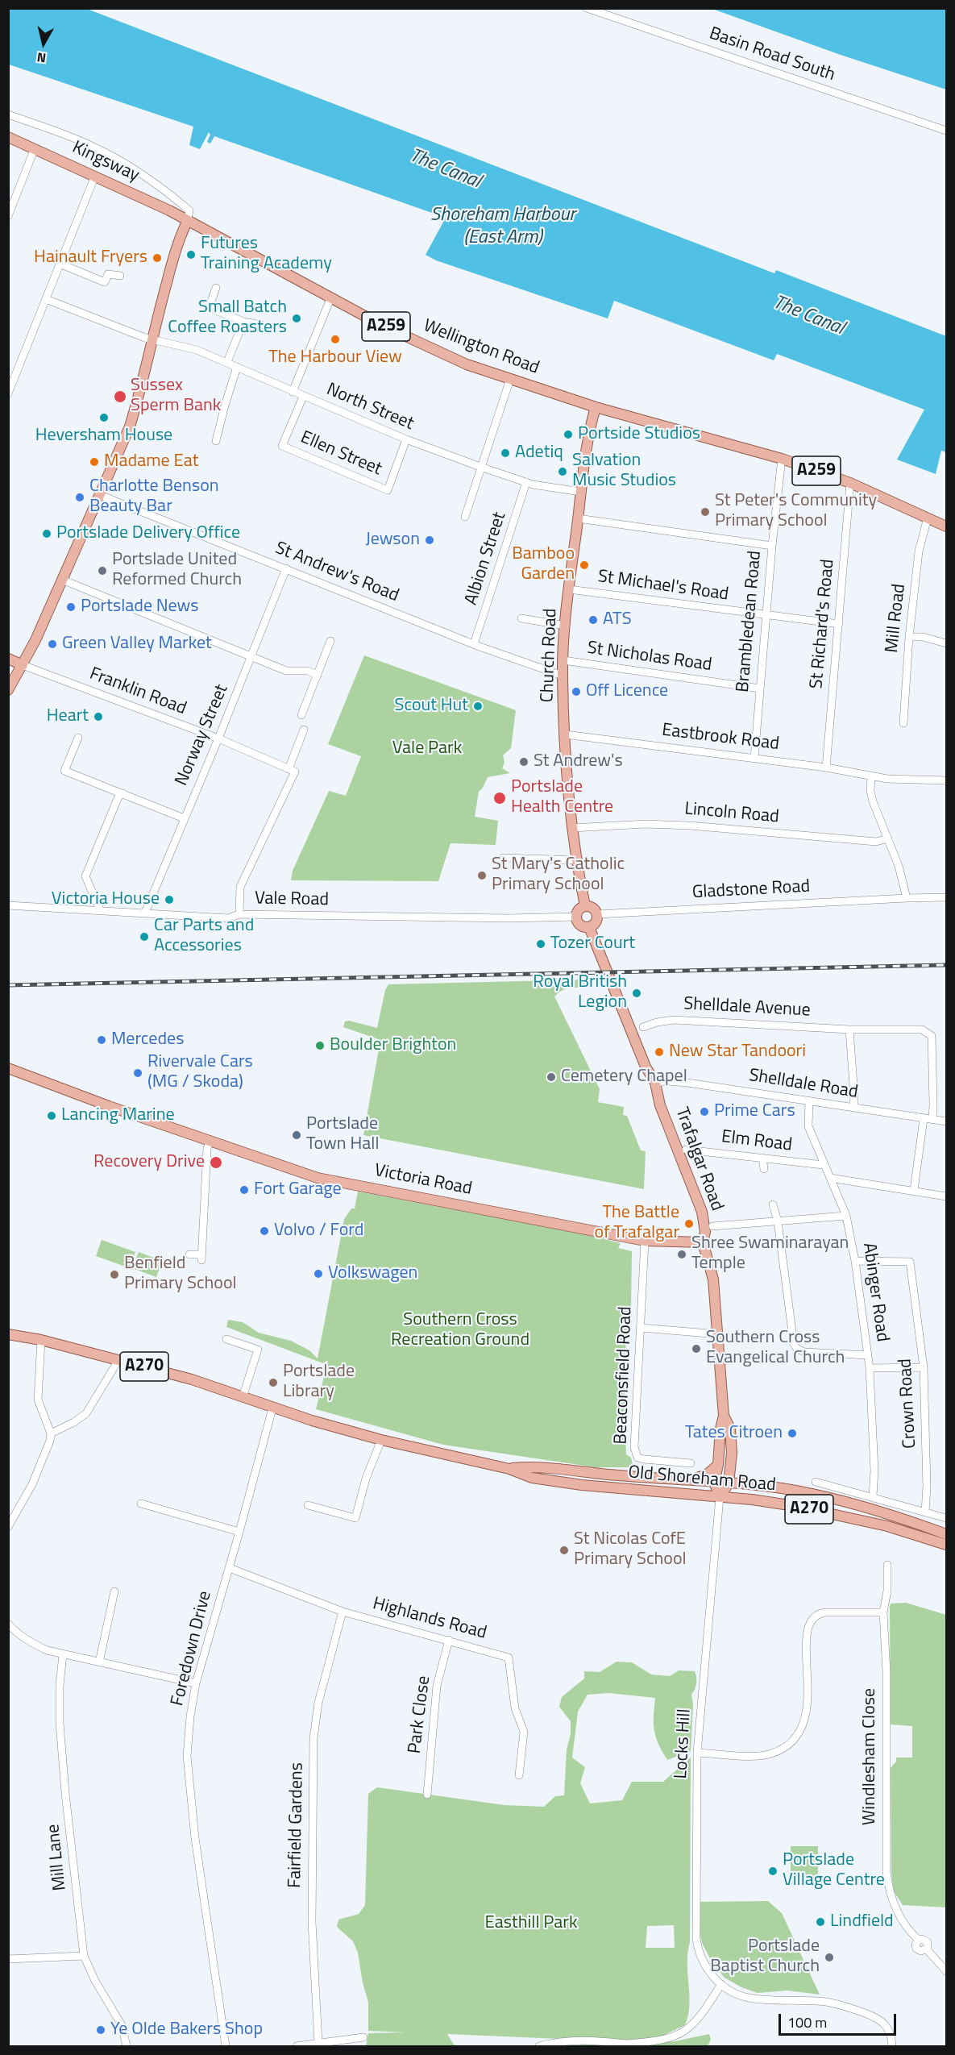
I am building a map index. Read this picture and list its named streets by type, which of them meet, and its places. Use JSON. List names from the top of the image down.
{
  "streets": {
    "main road": [
      "Kingsway",
      "A259",
      "Wellington Road",
      "Church Road",
      "Trafalgar Road",
      "Victoria Road",
      "A270",
      "Old Shoreham Road"
    ],
    "street": [
      "Basin Road South",
      "North Street",
      "Ellen Street",
      "Albion Street",
      "St Andrew's Road",
      "St Michael's Road",
      "Mill Road",
      "Brambledean Road",
      "St Richard's Road",
      "St Nicholas Road",
      "Franklin Road",
      "Norway Street",
      "Eastbrook Road",
      "Lincoln Road",
      "Gladstone Road",
      "Vale Road",
      "Shelldale Avenue",
      "Shelldale Road",
      "Elm Road",
      "Abinger Road",
      "Beaconsfield Road",
      "Crown Road",
      "Highlands Road",
      "Foredown Drive",
      "Park Close",
      "Locks Hill",
      "Windlesham Close",
      "Fairfield Gardens",
      "Mill Lane"
    ]
  },
  "crossings": [
    ["Kingsway", "Wellington Road"],
    ["A259", "Wellington Road"],
    ["A259", "Mill Road"],
    ["A259", "Brambledean Road"],
    ["A259", "St Richard's Road"],
    ["Wellington Road", "Brambledean Road"],
    ["Wellington Road", "Church Road"],
    ["North Street", "Ellen Street"],
    ["North Street", "Albion Street"],
    ["North Street", "Church Road"],
    ["Albion Street", "St Andrew's Road"],
    ["St Andrew's Road", "Church Road"],
    ["St Andrew's Road", "Norway Street"],
    ["St Michael's Road", "Brambledean Road"],
    ["St Michael's Road", "St Richard's Road"],
    ["St Michael's Road", "Church Road"],
    ["Brambledean Road", "St Nicholas Road"],
    ["Brambledean Road", "Eastbrook Road"],
    ["St Richard's Road", "Eastbrook Road"],
    ["Church Road", "St Nicholas Road"],
    ["Church Road", "Eastbrook Road"],
    ["Church Road", "Lincoln Road"],
    ["Church Road", "Gladstone Road"],
    ["Church Road", "Vale Road"],
    ["Church Road", "Trafalgar Road"],
    ["Franklin Road", "Norway Street"],
    ["Norway Street", "Vale Road"],
    ["Gladstone Road", "Vale Road"],
    ["Gladstone Road", "Trafalgar Road"],
    ["Vale Road", "Trafalgar Road"],
    ["Shelldale Avenue", "Shelldale Road"],
    ["Shelldale Road", "Trafalgar Road"],
    ["Shelldale Road", "Abinger Road"],
    ["Elm Road", "Abinger Road"],
    ["Trafalgar Road", "Victoria Road"],
    ["Trafalgar Road", "Old Shoreham Road"],
    ["Trafalgar Road", "Locks Hill"],
    ["Victoria Road", "Beaconsfield Road"],
    ["Abinger Road", "Crown Road"],
    ["Old Shoreham Road", "Foredown Drive"],
    ["Old Shoreham Road", "Locks Hill"],
    ["Highlands Road", "Foredown Drive"],
    ["Highlands Road", "Park Close"],
    ["Highlands Road", "Fairfield Gardens"]
  ],
  "water": ["The Canal", "Shoreham Harbour (East Arm)"],
  "parks": ["Vale Park", "Southern Cross Recreation Ground", "Easthill Park"],
  "places": [
    "Futures Training Academy",
    "Hainault Fryers",
    "Small Batch Coffee Roasters",
    "The Harbour View",
    "Sussex Sperm Bank",
    "Heversham House",
    "Portside Studios",
    "Adetiq",
    "Madame Eat",
    "Salvation Music Studios",
    "Charlotte Benson Beauty Bar",
    "St Peter's Community Primary School",
    "Portslade Delivery Office",
    "Jewson",
    "Bamboo Garden",
    "Portslade United Reformed Church",
    "Portslade News",
    "ATS",
    "Green Valley Market",
    "Off Licence",
    "Scout Hut",
    "Heart",
    "St Andrew's",
    "Portslade Health Centre",
    "St Mary's Catholic Primary School",
    "Victoria House",
    "Car Parts and Accessories",
    "Tozer Court",
    "Royal British Legion",
    "Mercedes",
    "Boulder Brighton",
    "New Star Tandoori",
    "Rivervale Cars (MG / Skoda)",
    "Cemetery Chapel",
    "Prime Cars",
    "Lancing Marine",
    "Portslade Town Hall",
    "Recovery Drive",
    "Fort Garage",
    "The Battle of Trafalgar",
    "Volvo / Ford",
    "Shree Swaminarayan Temple",
    "Volkswagen",
    "Benfield Primary School",
    "Southern Cross Evangelical Church",
    "Portslade Library",
    "Tates Citroen",
    "St Nicolas CofE Primary School",
    "Portslade Village Centre",
    "Lindfield",
    "Portslade Baptist Church",
    "Ye Olde Bakers Shop"
  ],
  "scale_bar": "100 m",
  "north": "bottom"
}
